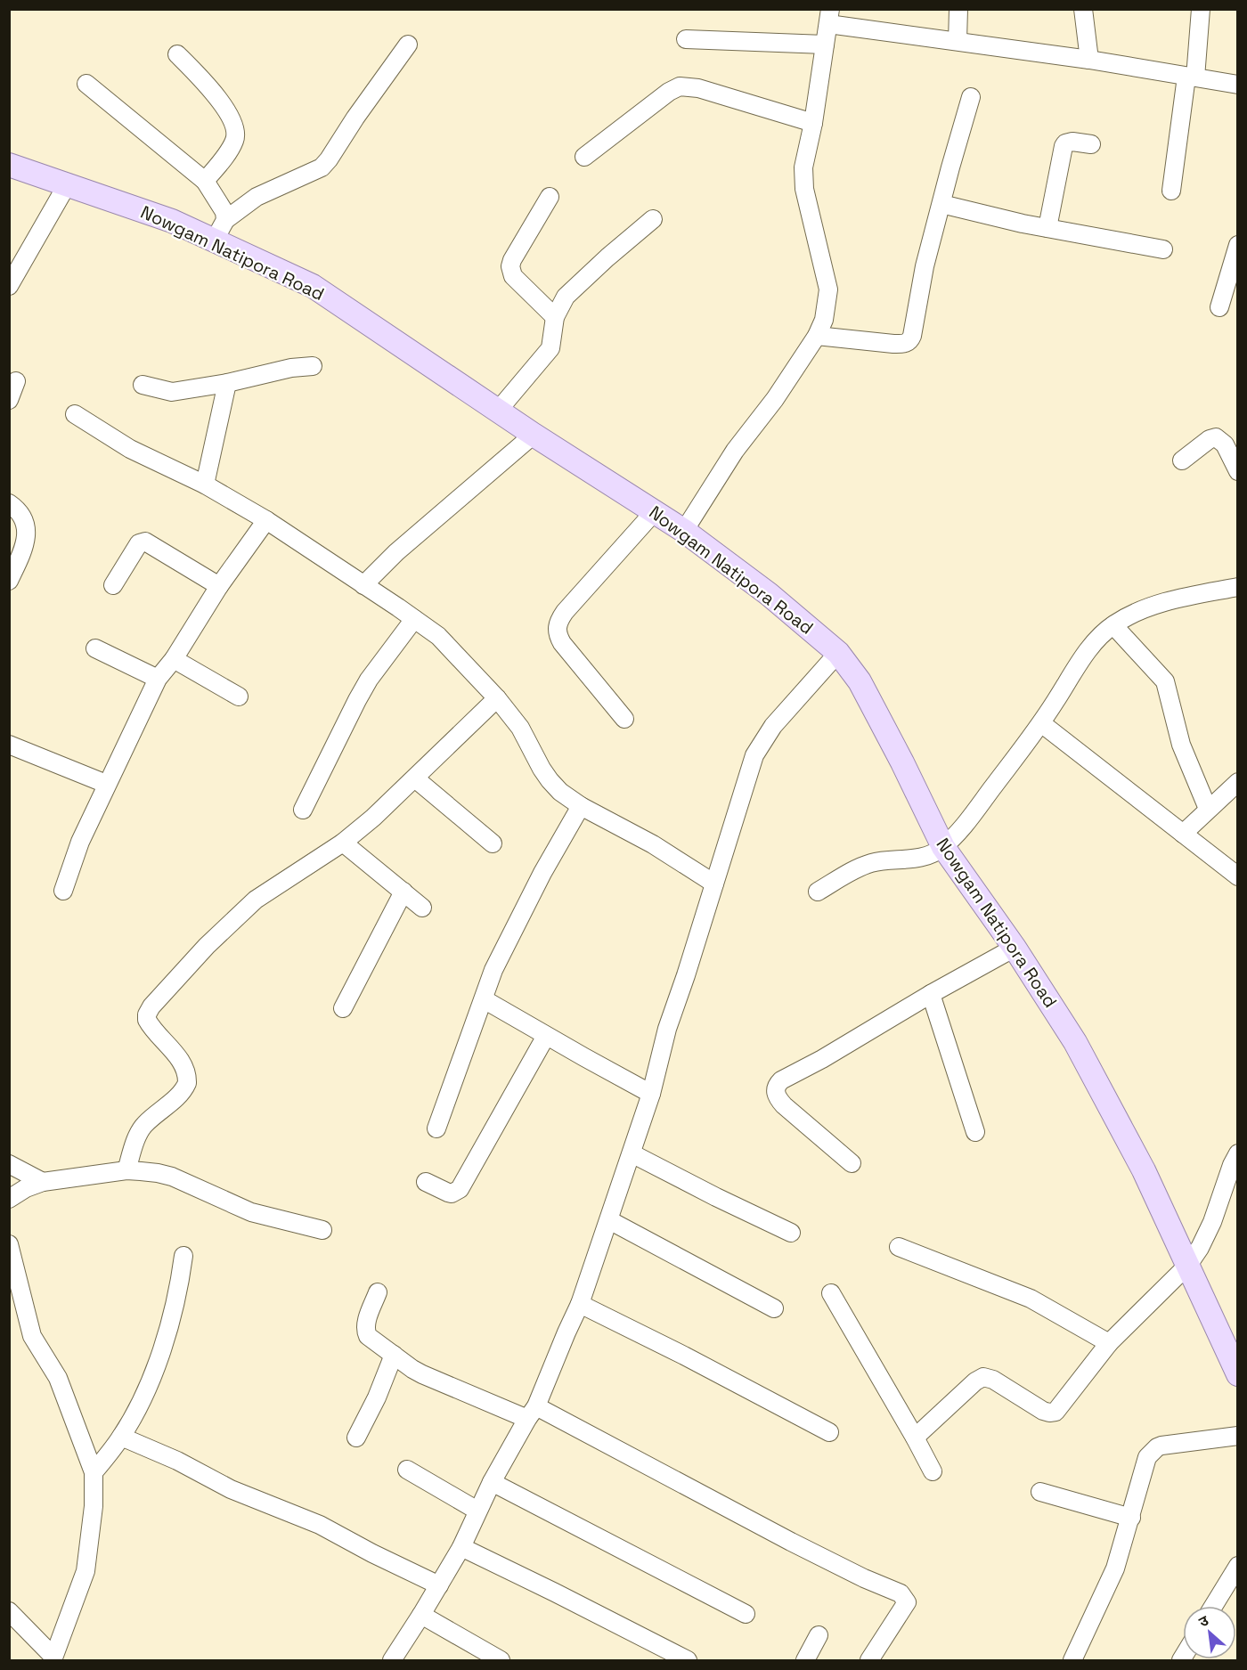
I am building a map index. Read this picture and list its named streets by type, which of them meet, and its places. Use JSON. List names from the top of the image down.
{
  "streets": {
    "main road": ["Nowgam Natipora Road"]
  },
  "north": "top left"
}
